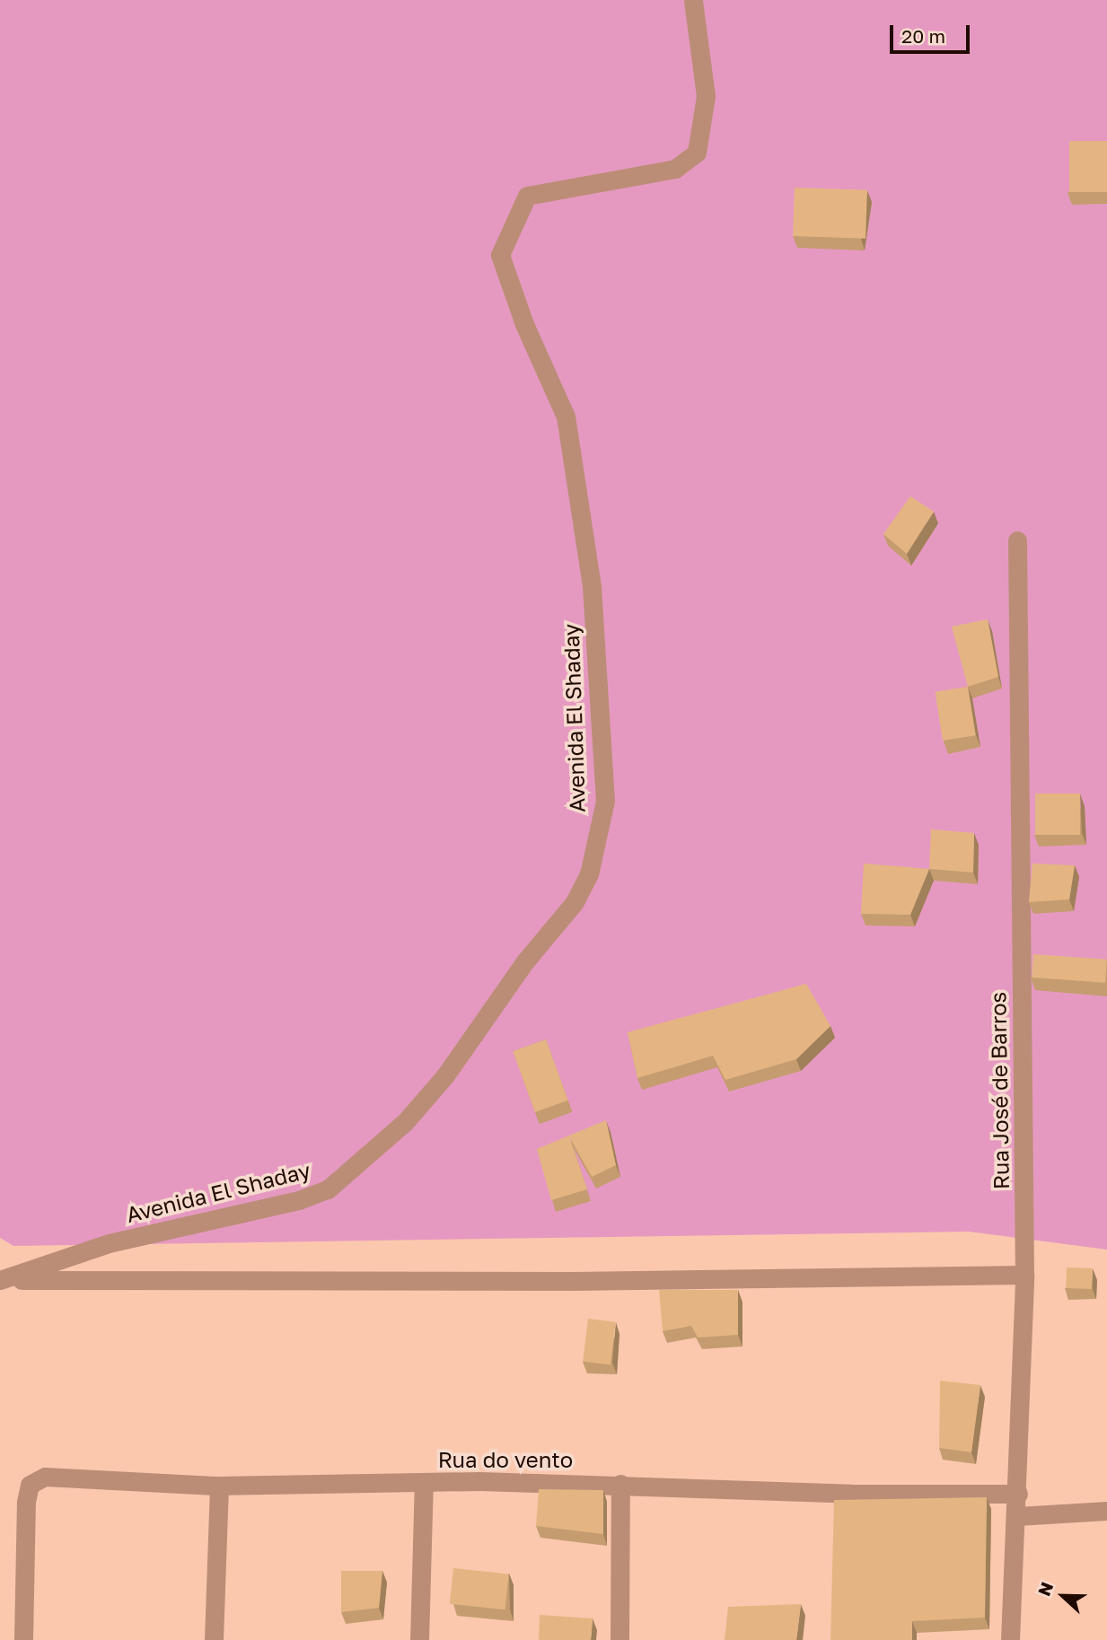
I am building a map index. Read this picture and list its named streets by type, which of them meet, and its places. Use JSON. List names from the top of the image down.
{
  "streets": {
    "street": ["Avenida El Shaday", "Rua José de Barros", "Rua do vento"]
  },
  "crossings": [
    ["Rua José de Barros", "Rua do vento"]
  ],
  "scale_bar": "20 m",
  "north": "left"
}
